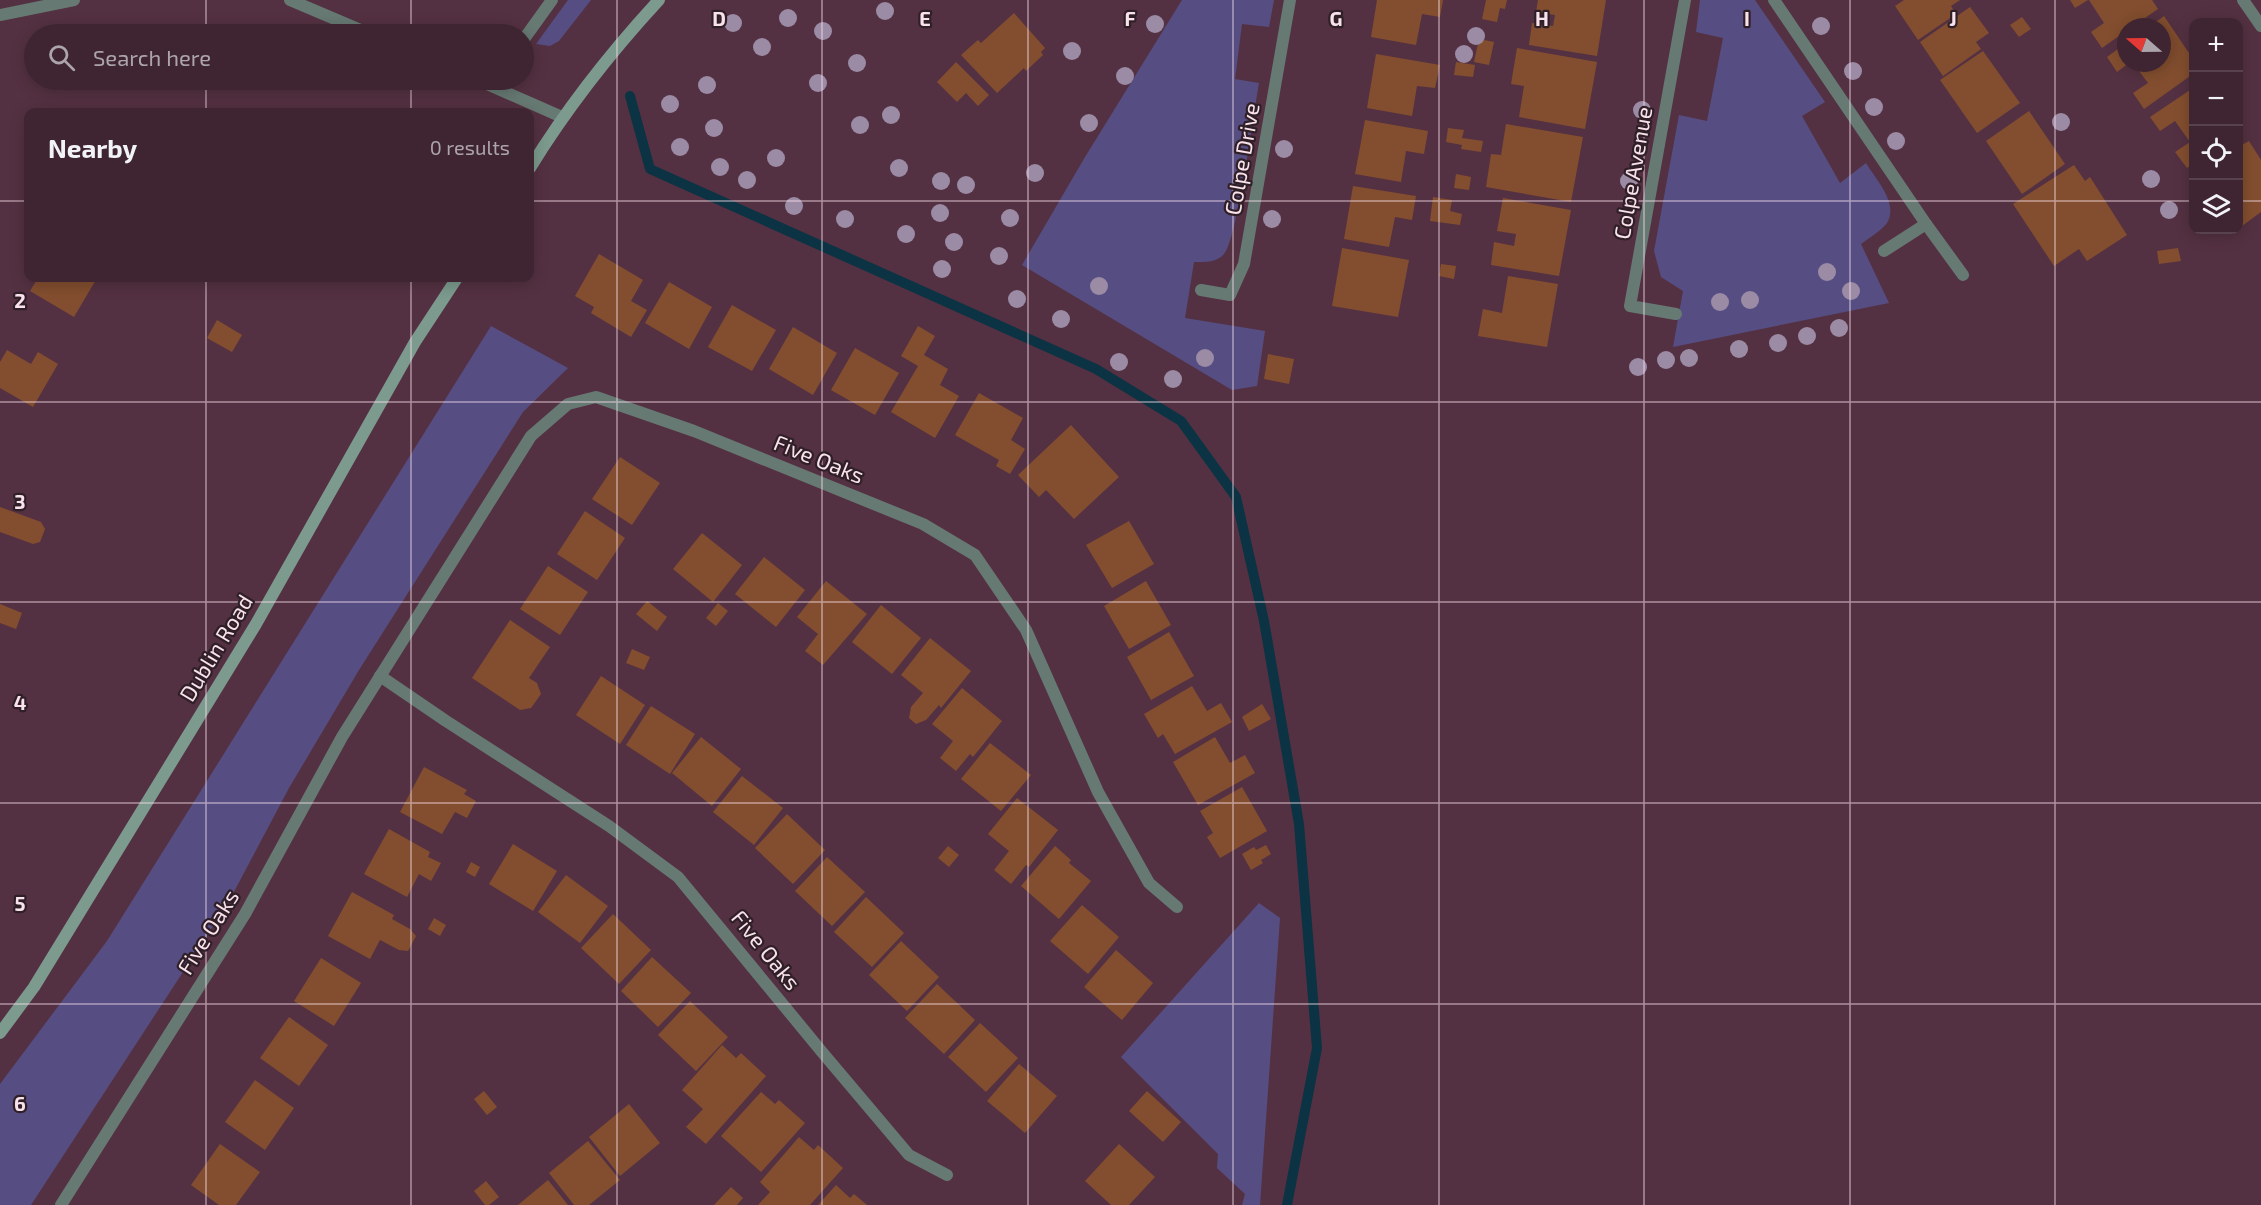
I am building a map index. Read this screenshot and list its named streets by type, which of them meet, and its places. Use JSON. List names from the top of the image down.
{
  "streets": {
    "main road": ["Dublin Road"],
    "street": ["Colpe Drive", "Colpe Avenue", "Five Oaks"]
  },
  "north": "left",
  "page": {
    "map_buttons": ["+", "−"],
    "search": "Search here",
    "heading": ["Nearby", "0 results"]
  },
  "grid": {
    "columns": [
      "D",
      "E",
      "F",
      "G",
      "H",
      "I",
      "J"
    ],
    "rows": [
      "2",
      "3",
      "4",
      "5",
      "6"
    ]
  }
}
